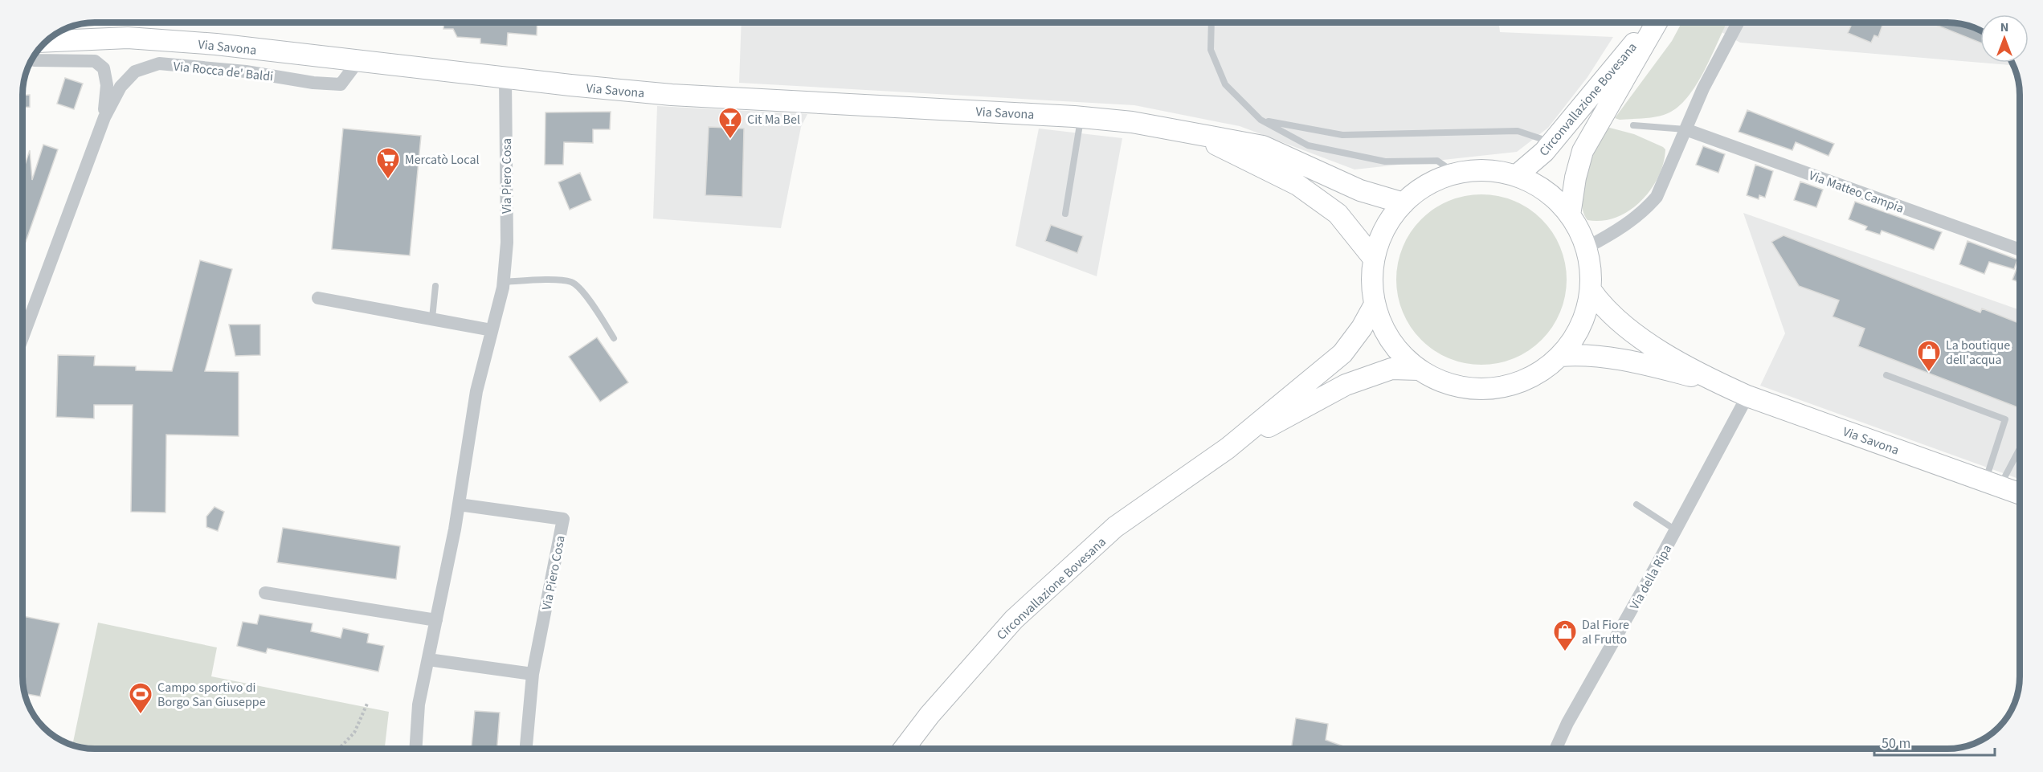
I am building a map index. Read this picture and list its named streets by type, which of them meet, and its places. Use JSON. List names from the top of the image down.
{
  "streets": {
    "main road": ["Via Savona", "Circonvallazione Bovesana"],
    "street": [
      "Via Rocca de' Baldi",
      "Via Piero Cosa",
      "Via Matteo Campia",
      "Via della Ripa"
    ]
  },
  "crossings": [
    ["Via Savona", "Via Rocca de' Baldi"],
    ["Via Savona", "Via Piero Cosa"],
    ["Via Savona", "Via della Ripa"]
  ],
  "places": {
    "bar": ["Cit Ma Bel"],
    "supermarket": ["Mercatò Local"],
    "shop": ["La boutique dell'acqua", "Dal Fiore al Frutto"],
    "sports": ["Campo sportivo di Borgo San Giuseppe"]
  },
  "scale_bar": "50 m",
  "north": "top"
}
